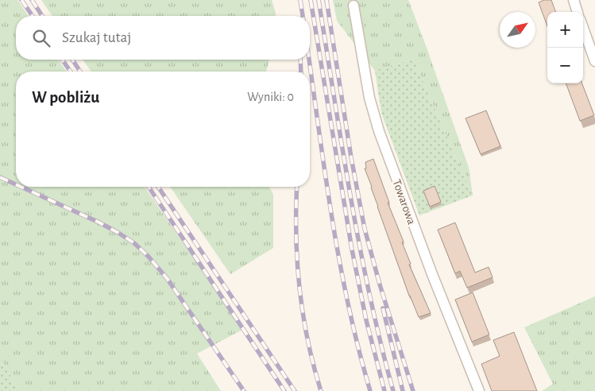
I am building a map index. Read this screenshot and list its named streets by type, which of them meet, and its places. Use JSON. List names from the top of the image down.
{
  "streets": {
    "street": ["Towarowa"]
  },
  "north": "top right",
  "page": {
    "map_buttons": ["+", "−"],
    "search": "Szukaj tutaj",
    "heading": ["W pobliżu", "Wyniki: 0"]
  }
}
